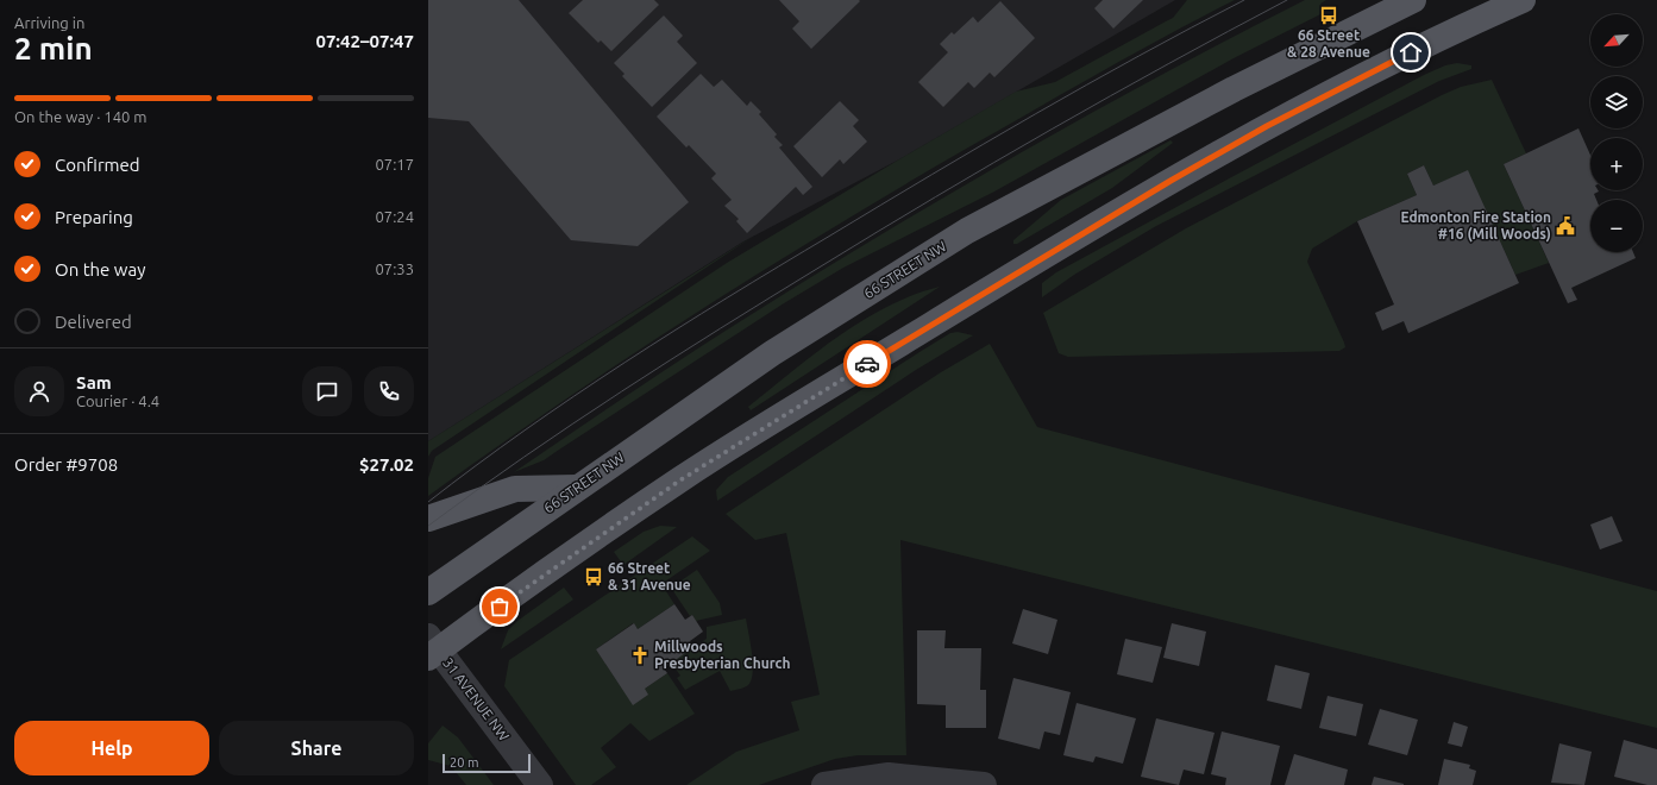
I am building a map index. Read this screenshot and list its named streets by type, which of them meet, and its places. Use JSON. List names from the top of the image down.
{
  "streets": {
    "main road": ["66 STREET NW"],
    "street": ["31 AVENUE NW"]
  },
  "places": {
    "bus stop": ["66 Street & 28 Avenue", "66 Street & 31 Avenue"],
    "public building": ["Edmonton Fire Station #16 (Mill Woods)"],
    "church": ["Millwoods Presbyterian Church"]
  },
  "scale_bar": "20 m",
  "north": "bottom left",
  "page": {
    "heading": ["2 min", "Arriving in", "07:42–07:47"],
    "panel": [
      "Sam",
      "Courier · 4.4",
      "Order #9708",
      "$27.02"
    ],
    "map_buttons": ["+", "−"],
    "bar": "On the way · 140 m",
    "list": [
      ["Confirmed", "07:17"],
      ["Preparing", "07:24"],
      ["On the way", "07:33"],
      "Delivered"
    ],
    "buttons": ["Help", "Share"],
    "scale": "20 m"
  }
}
